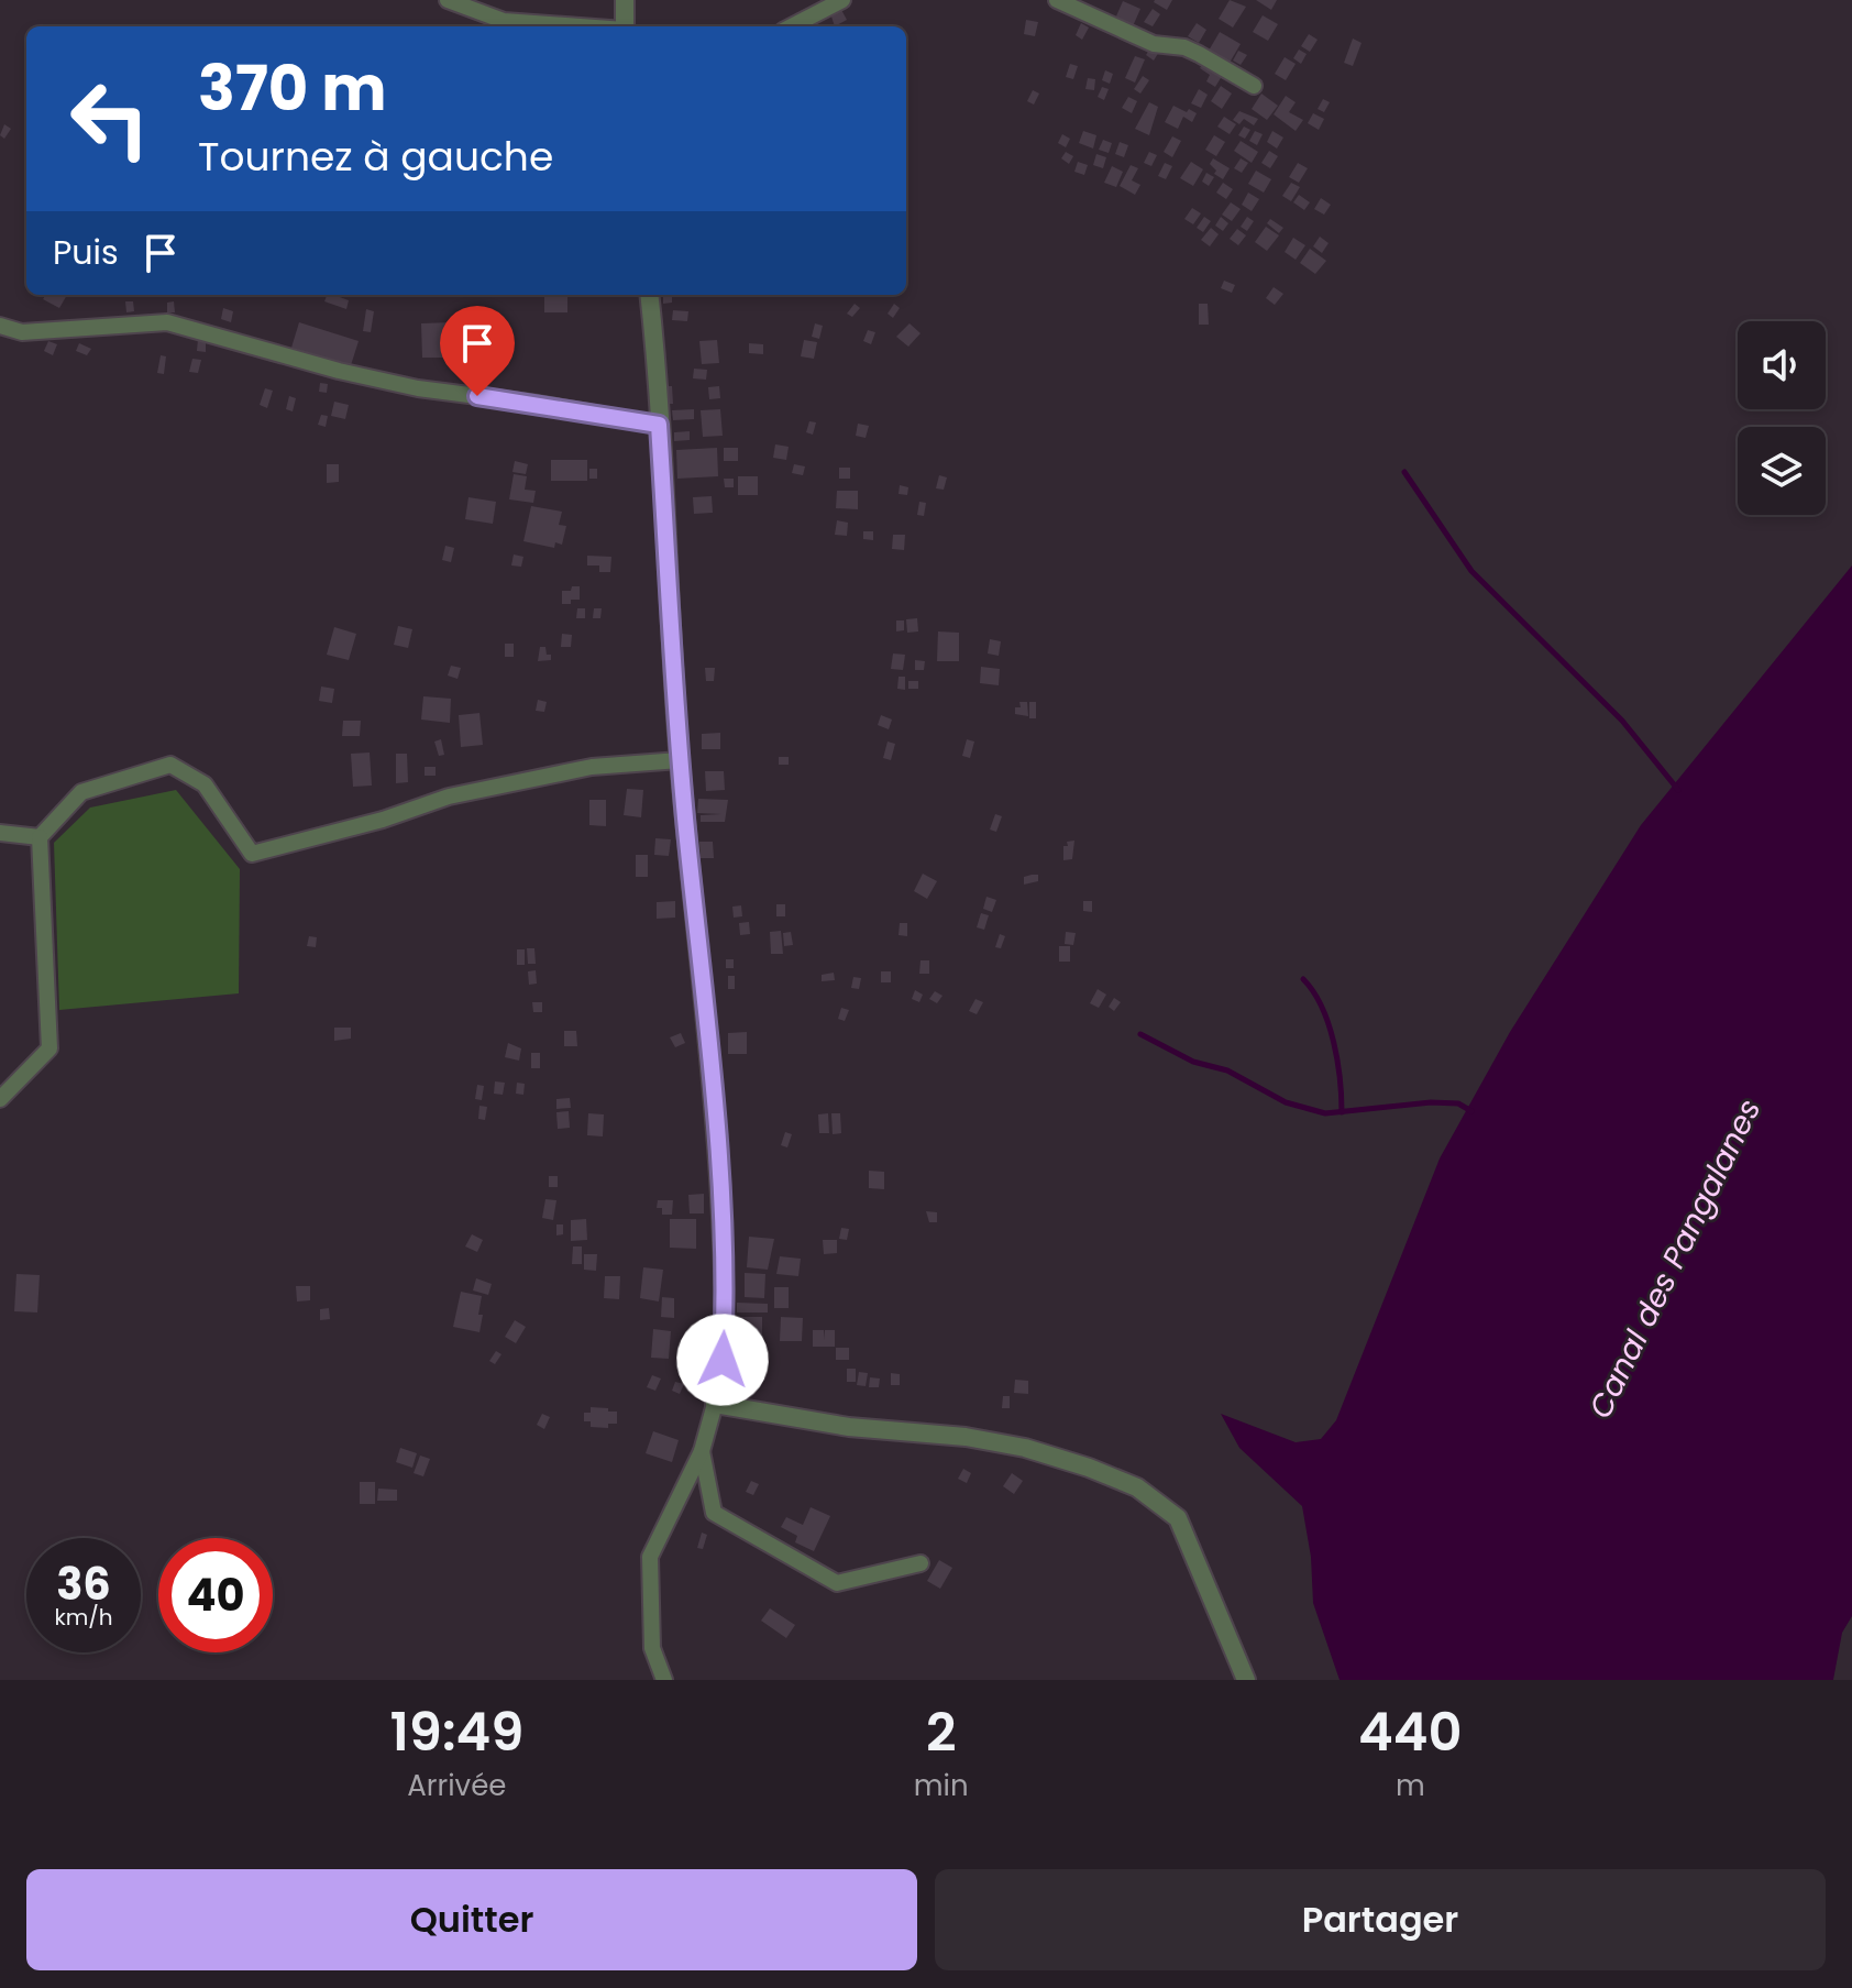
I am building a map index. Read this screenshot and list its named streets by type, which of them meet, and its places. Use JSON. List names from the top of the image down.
{
  "water": ["Canal des Pangalanes"],
  "page": {
    "turn": ["370 m", "Tournez à gauche"],
    "then": "Puis",
    "speed": "36 km/h",
    "limit": "40",
    "eta": [
      "19:49",
      "Arrivée",
      "2",
      "min",
      "440",
      "m"
    ],
    "buttons": ["Quitter", "Partager"]
  }
}
